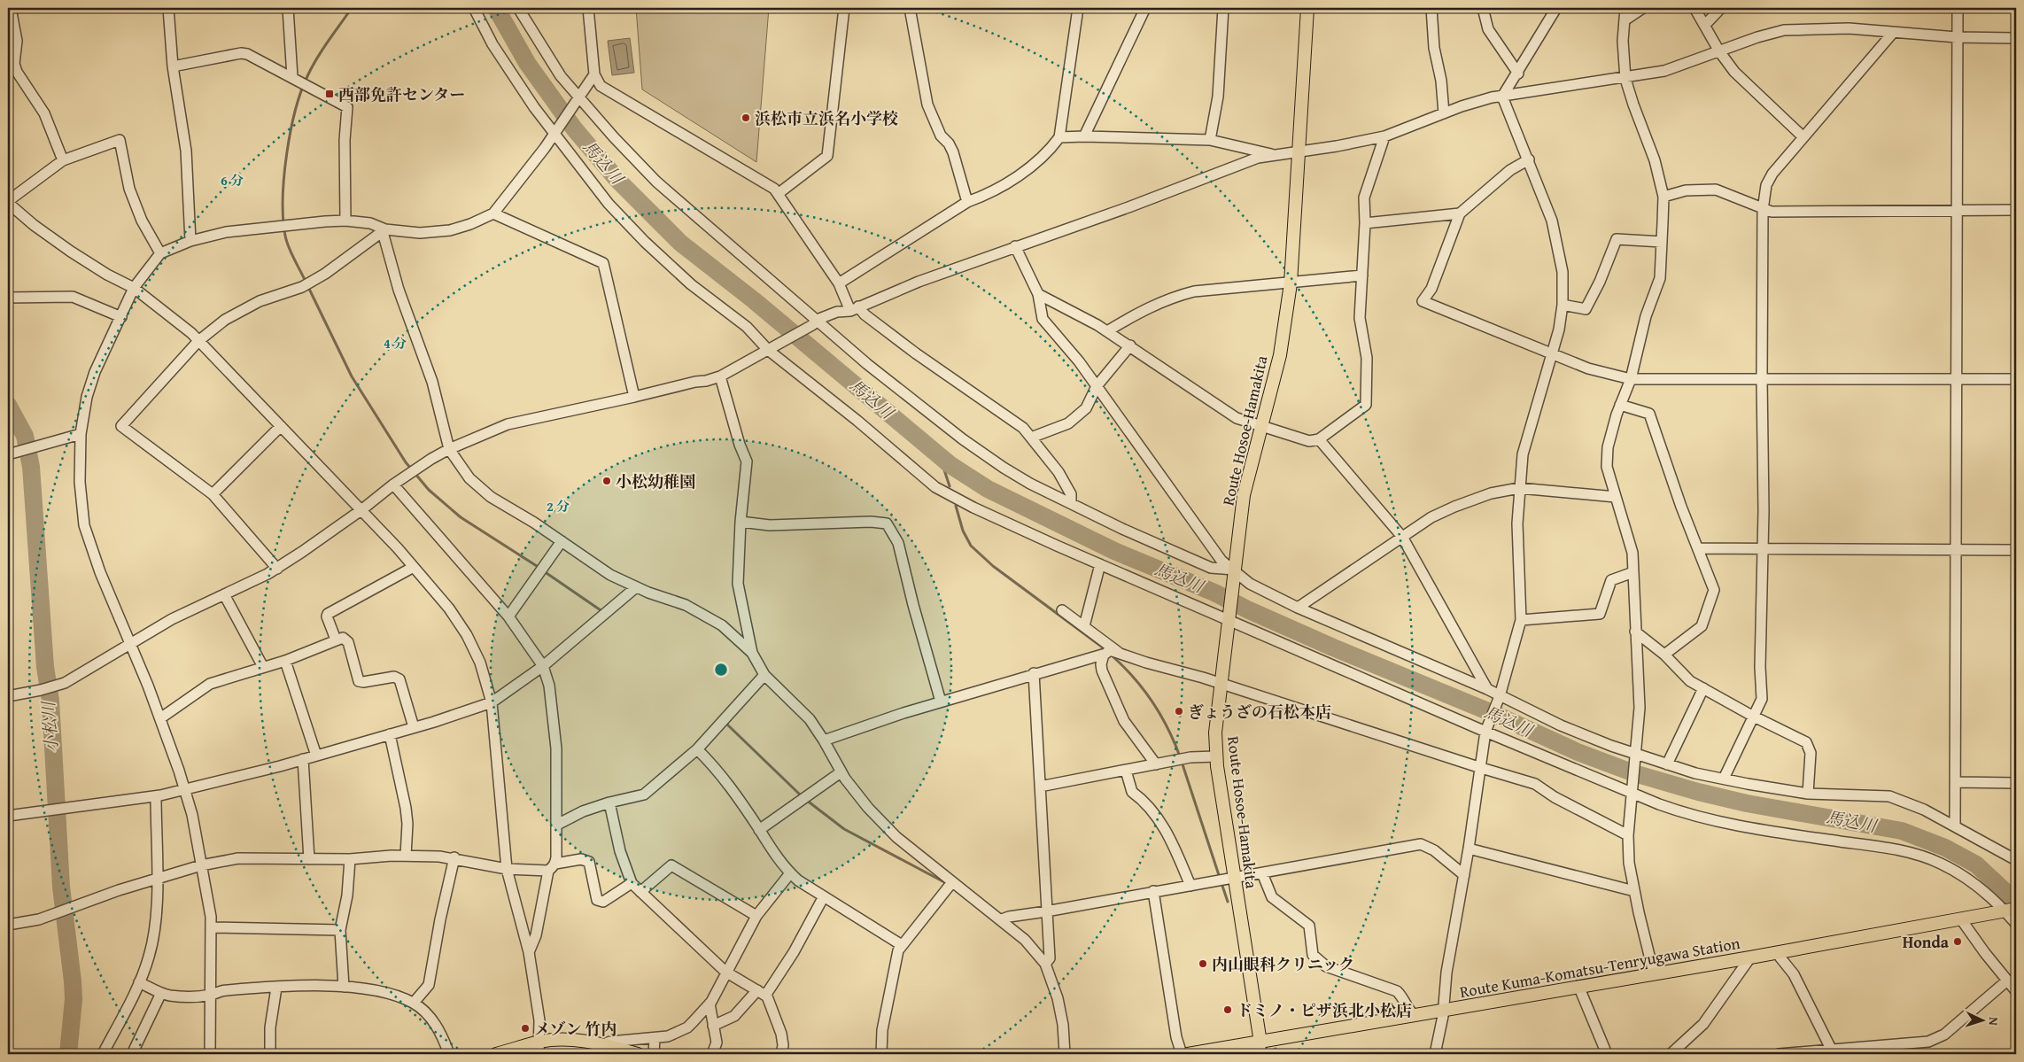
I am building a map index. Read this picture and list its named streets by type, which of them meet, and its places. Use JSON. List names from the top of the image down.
{
  "streets": {
    "main road": ["Route Hosoe-Hamakita", "Route Kuma-Komatsu-Tenryugawa Station"]
  },
  "crossings": [
    ["Route Hosoe-Hamakita", "Route Kuma-Komatsu-Tenryugawa Station"]
  ],
  "water": ["馬込川", "小松川"],
  "places": {
    "transit": ["西部免許センター"],
    "other": [
      "浜松市立浜名小学校",
      "小松幼稚園",
      "ぎょうざの石松本店",
      "Honda",
      "内山眼科クリニック",
      "ドミノ・ピザ浜北小松店",
      "メゾン 竹内"
    ]
  },
  "north": "right",
  "rings": ["6 分", "4 分", "2 分"]
}
